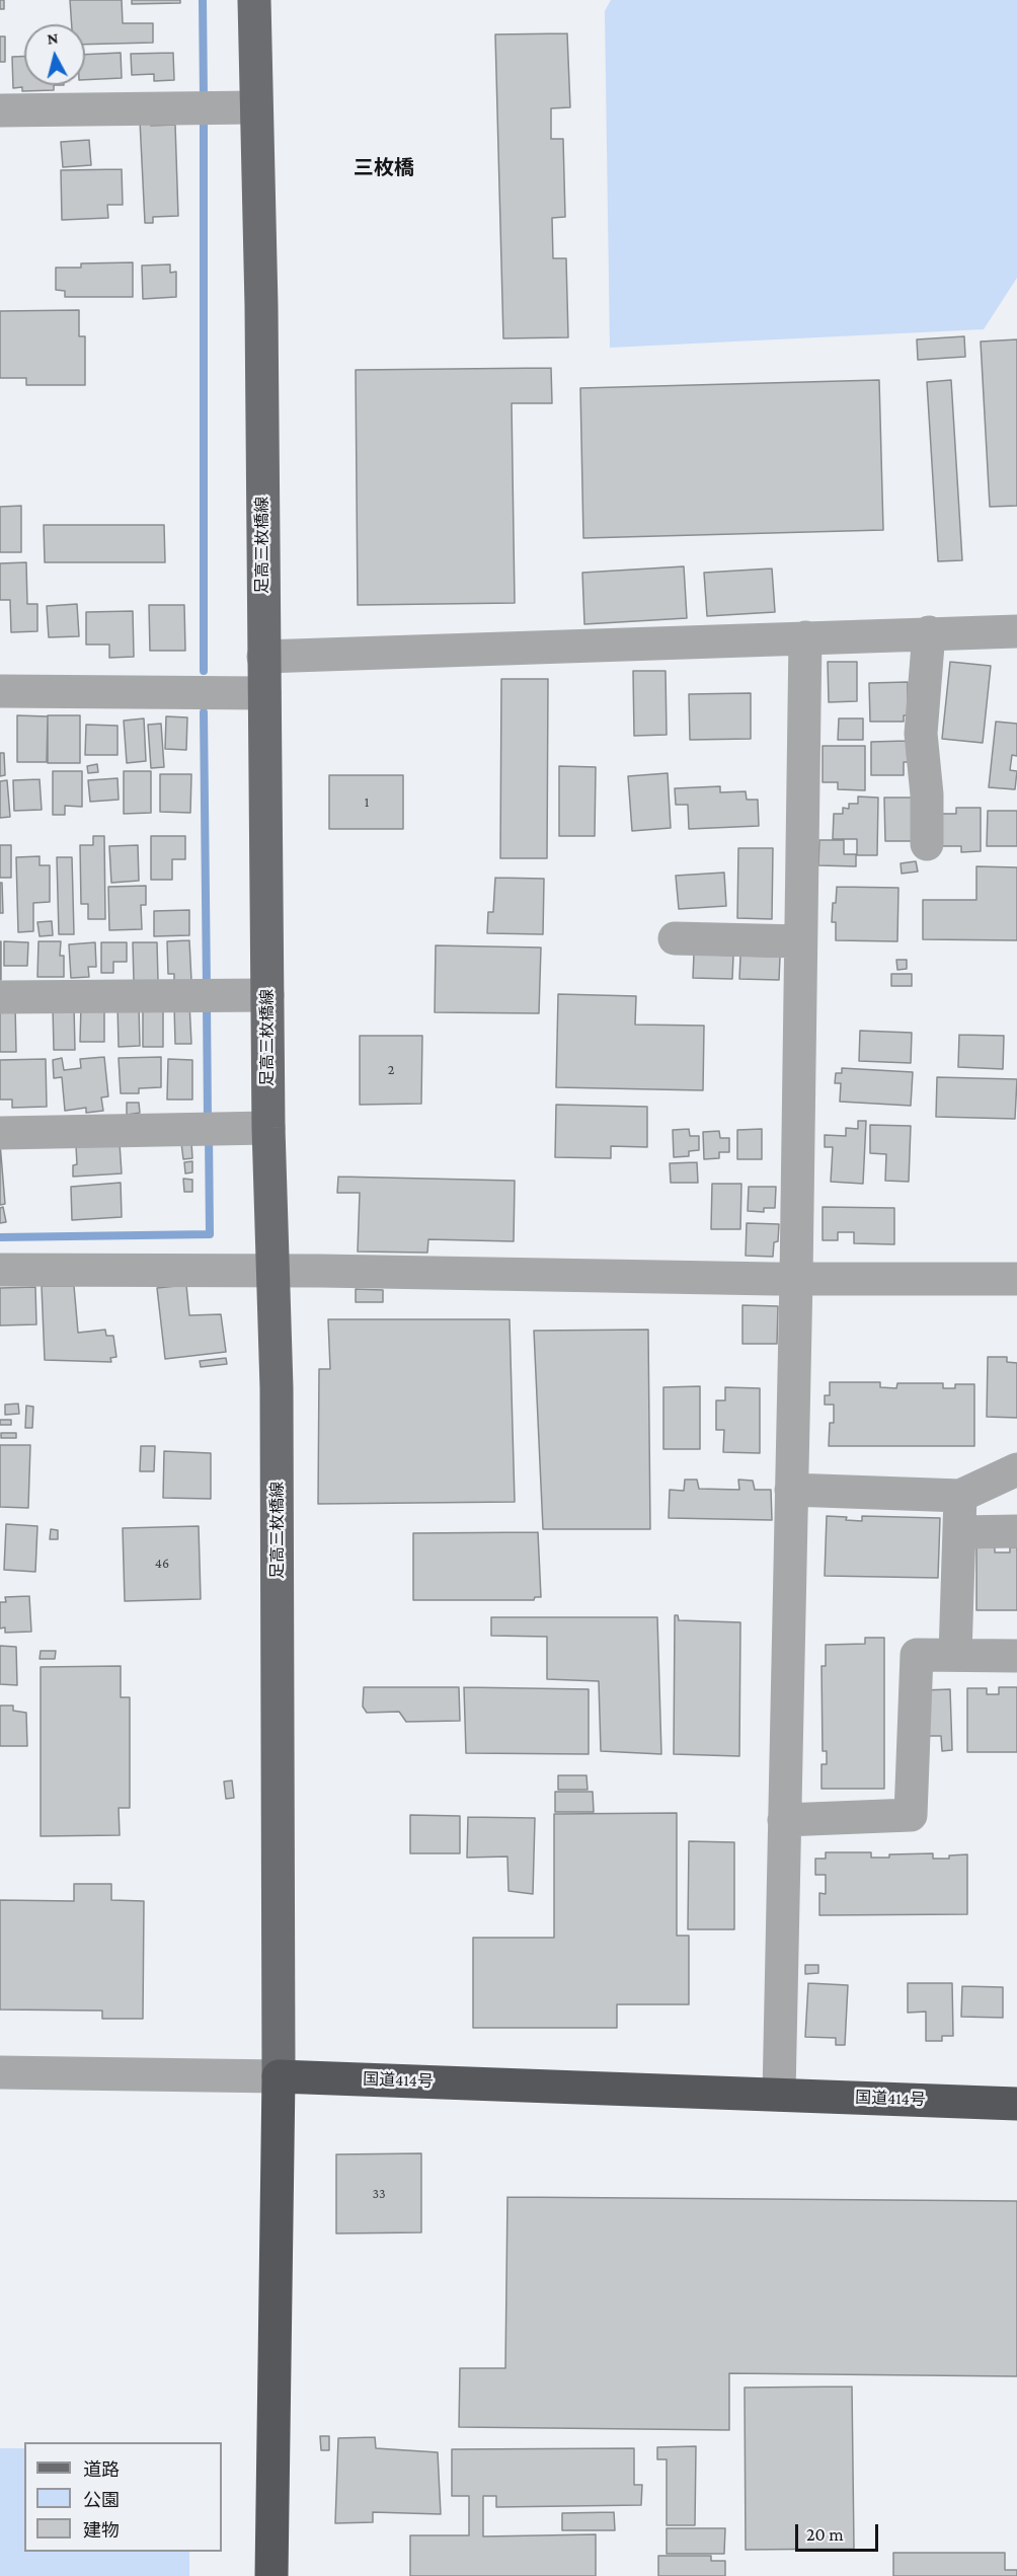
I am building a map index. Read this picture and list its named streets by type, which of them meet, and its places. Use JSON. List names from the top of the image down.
{
  "streets": {
    "highway": ["国道414号"],
    "main road": ["足高三枚橋線"]
  },
  "crossings": [
    ["足高三枚橋線", "国道414号"]
  ],
  "districts": ["三枚橋"],
  "house_numbers": [
    "1",
    "2",
    "46",
    "33"
  ],
  "legend": ["道路", "公園", "建物"],
  "scale_bar": "20 m",
  "north": "top"
}
